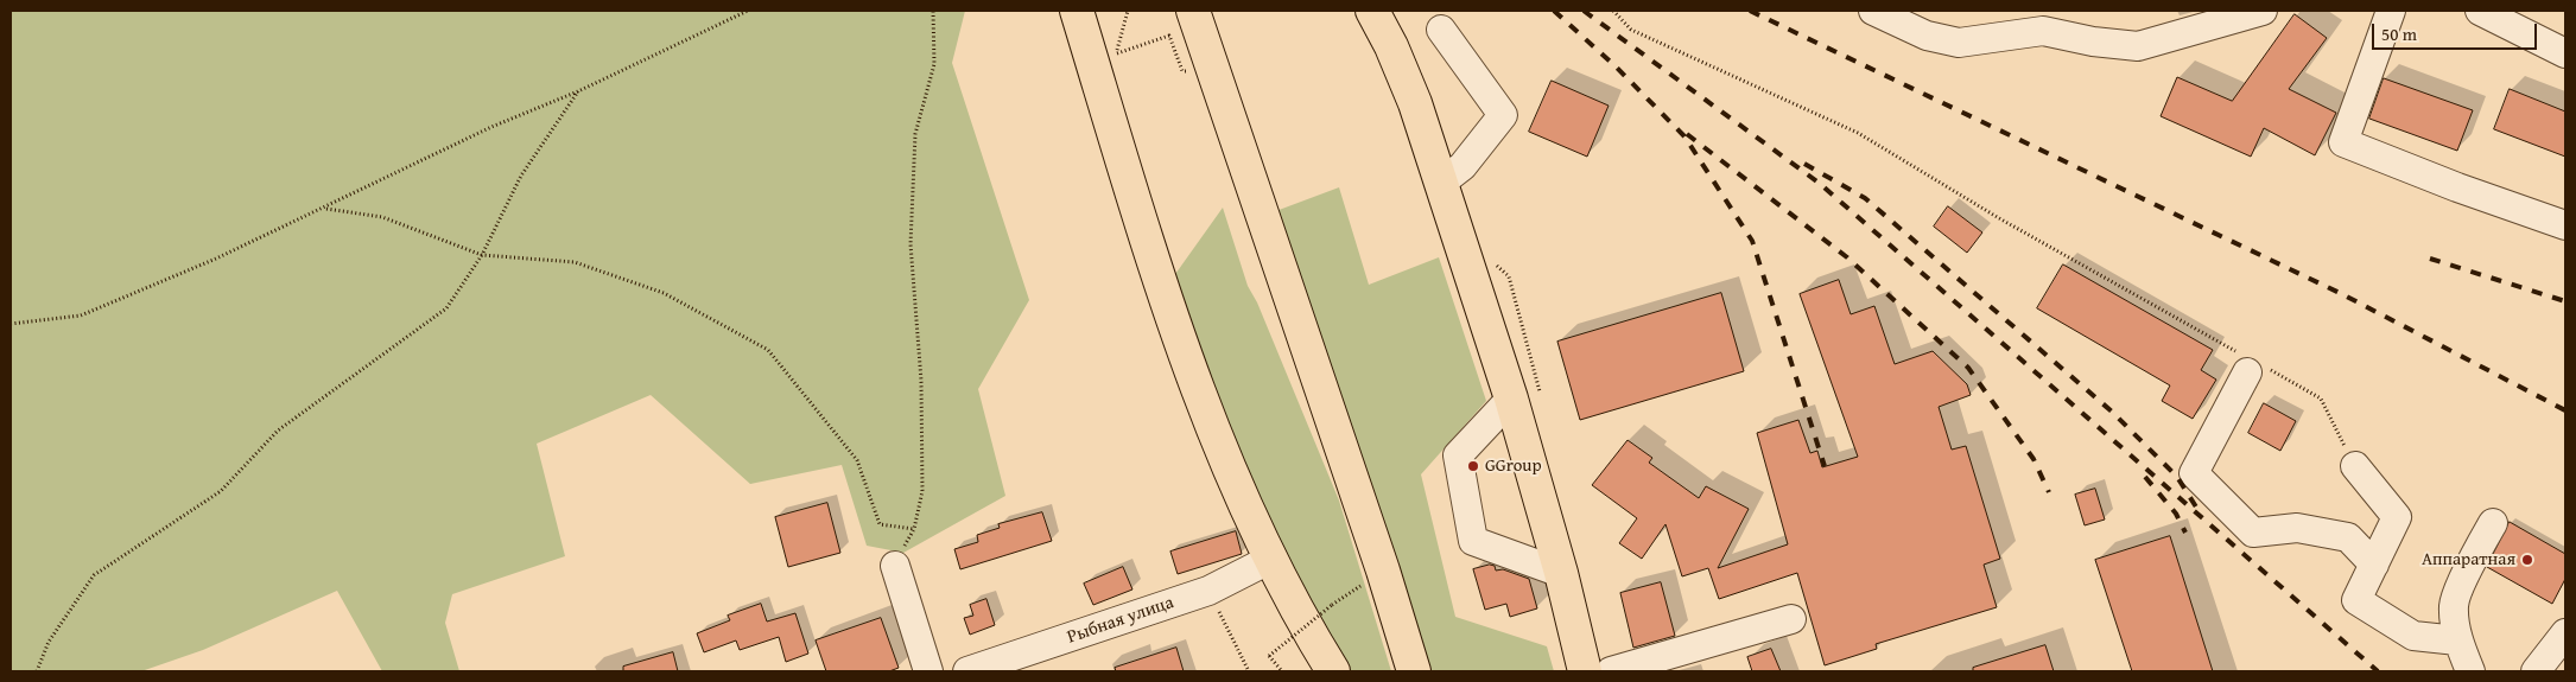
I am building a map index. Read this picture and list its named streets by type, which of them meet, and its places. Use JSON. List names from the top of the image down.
{
  "streets": {
    "street": ["Рыбная улица"]
  },
  "places": ["GGroup", "Аппаратная"],
  "scale_bar": "50 m"
}
